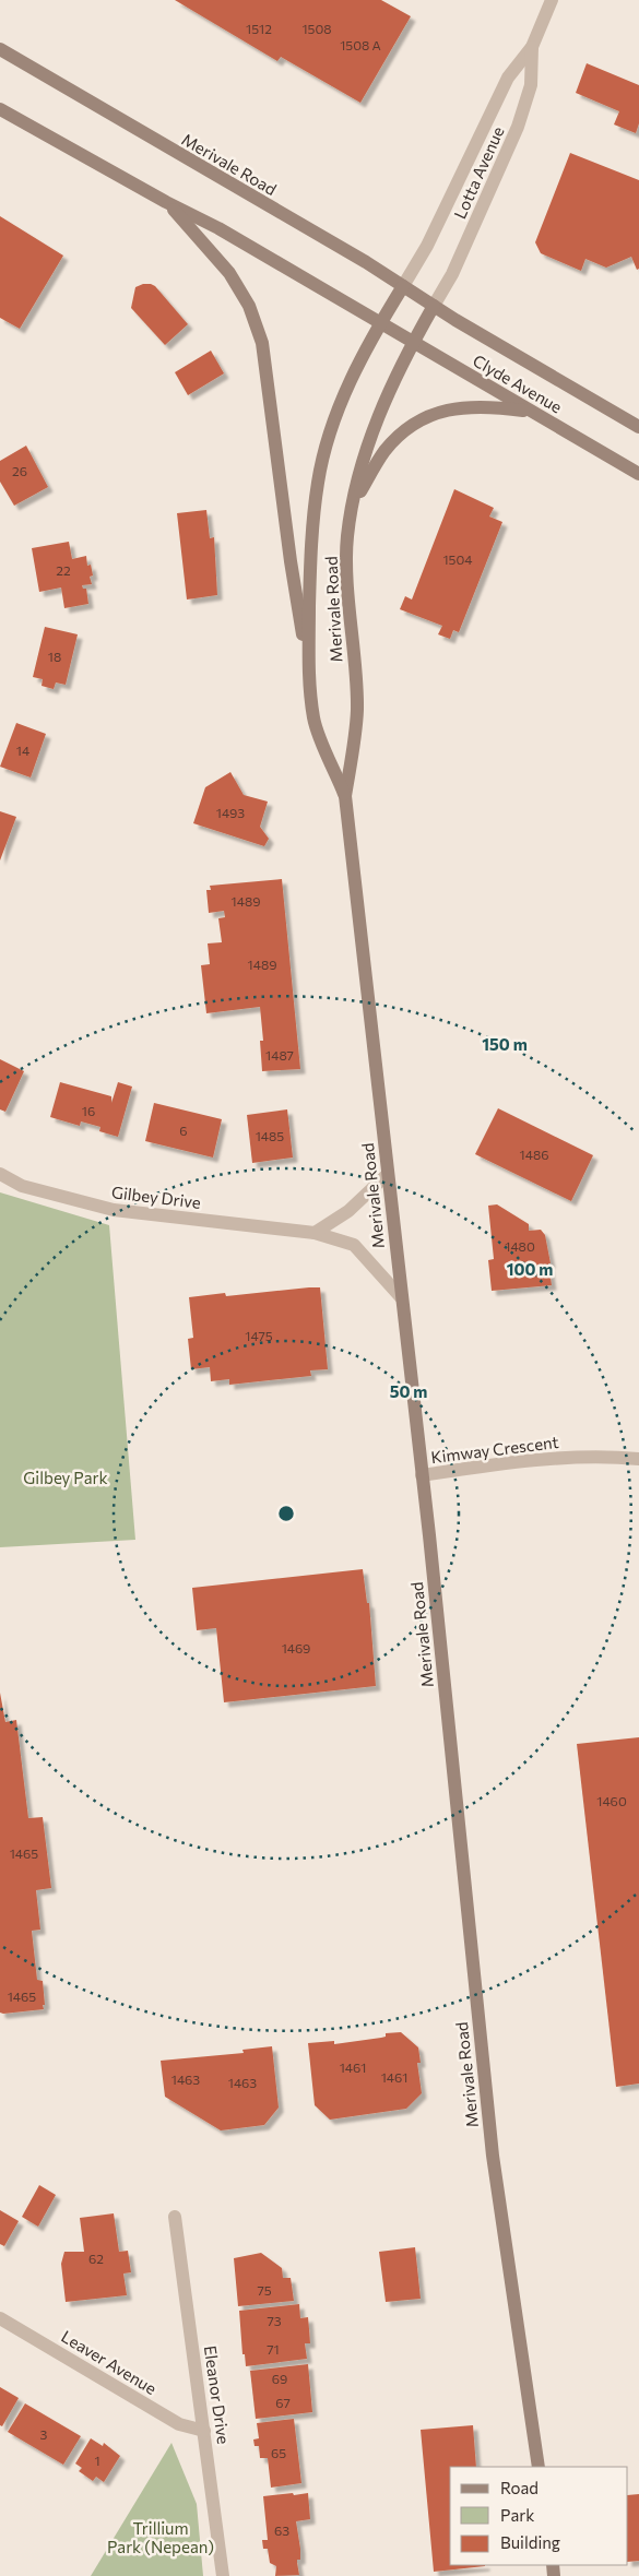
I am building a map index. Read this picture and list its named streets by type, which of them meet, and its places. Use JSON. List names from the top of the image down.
{
  "streets": {
    "main road": ["Merivale Road", "Clyde Avenue"],
    "street": [
      "Lotta Avenue",
      "Gilbey Drive",
      "Kimway Crescent",
      "Leaver Avenue",
      "Eleanor Drive"
    ]
  },
  "crossings": [
    ["Merivale Road", "Lotta Avenue"],
    ["Merivale Road", "Clyde Avenue"],
    ["Merivale Road", "Gilbey Drive"],
    ["Merivale Road", "Kimway Crescent"],
    ["Lotta Avenue", "Clyde Avenue"],
    ["Leaver Avenue", "Eleanor Drive"]
  ],
  "parks": ["Gilbey Park", "Trillium Park (Nepean)"],
  "house_numbers": [
    "1512",
    "1508",
    "1508 A",
    "26",
    "1504",
    "22",
    "18",
    "14",
    "1493",
    "1489",
    "1489",
    "1487",
    "16",
    "6",
    "1485",
    "1486",
    "1480",
    "1475",
    "1469",
    "1460",
    "1465",
    "1465",
    "1461",
    "1461",
    "1463",
    "1463",
    "62",
    "75",
    "73",
    "71",
    "69",
    "67",
    "3",
    "65",
    "1",
    "63"
  ],
  "legend": ["Road", "Park", "Building"],
  "rings": ["150 m", "100 m", "50 m"]
}
